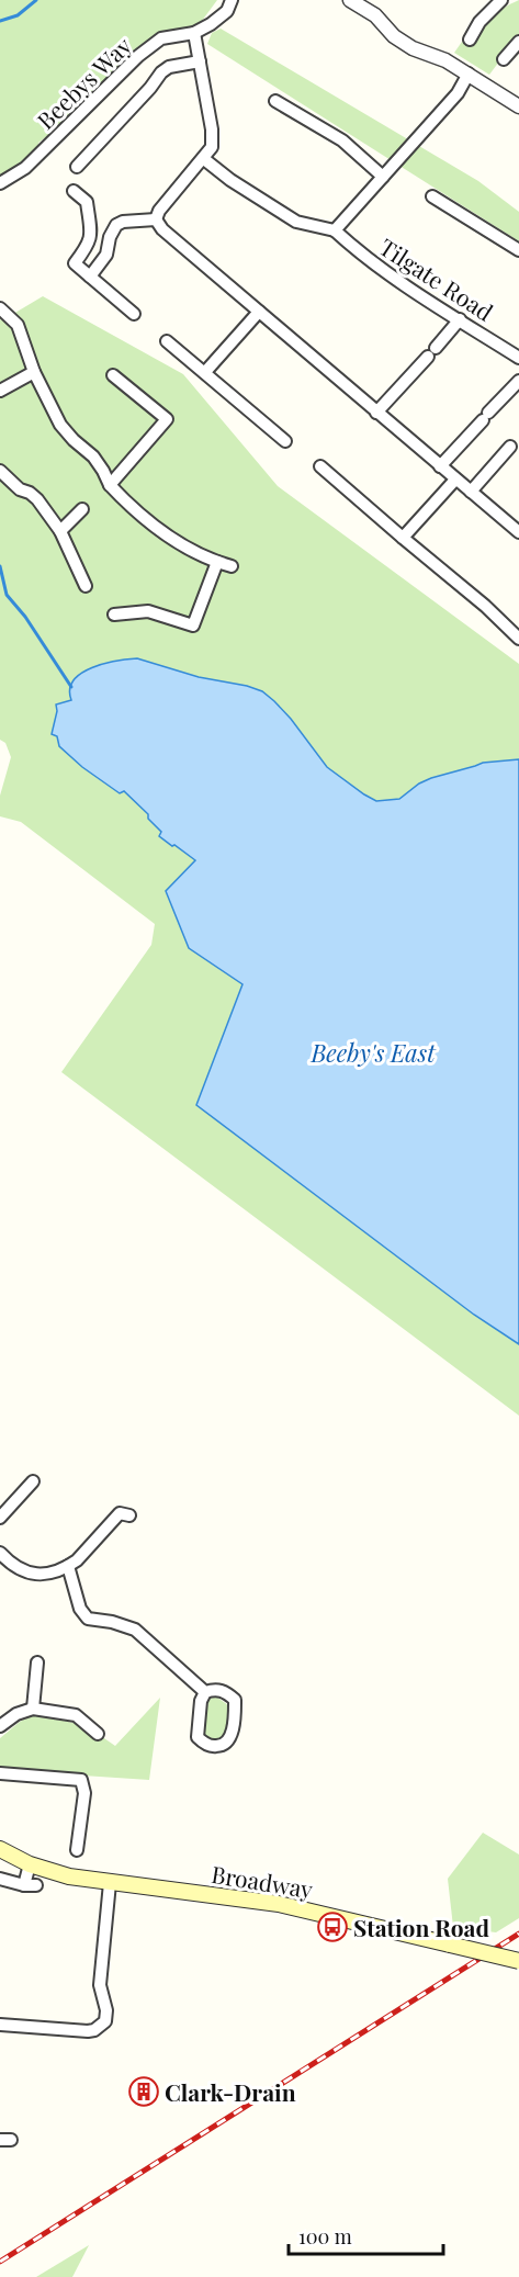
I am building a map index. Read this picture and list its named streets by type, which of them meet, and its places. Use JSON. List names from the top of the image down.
{
  "streets": {
    "main road": ["Broadway"],
    "street": ["Beebys Way", "Tilgate Road"]
  },
  "water": ["Beeby's East"],
  "places": {
    "bus stop": ["Station Road"],
    "building": ["Clark-Drain"]
  },
  "scale_bar": "100 m"
}
